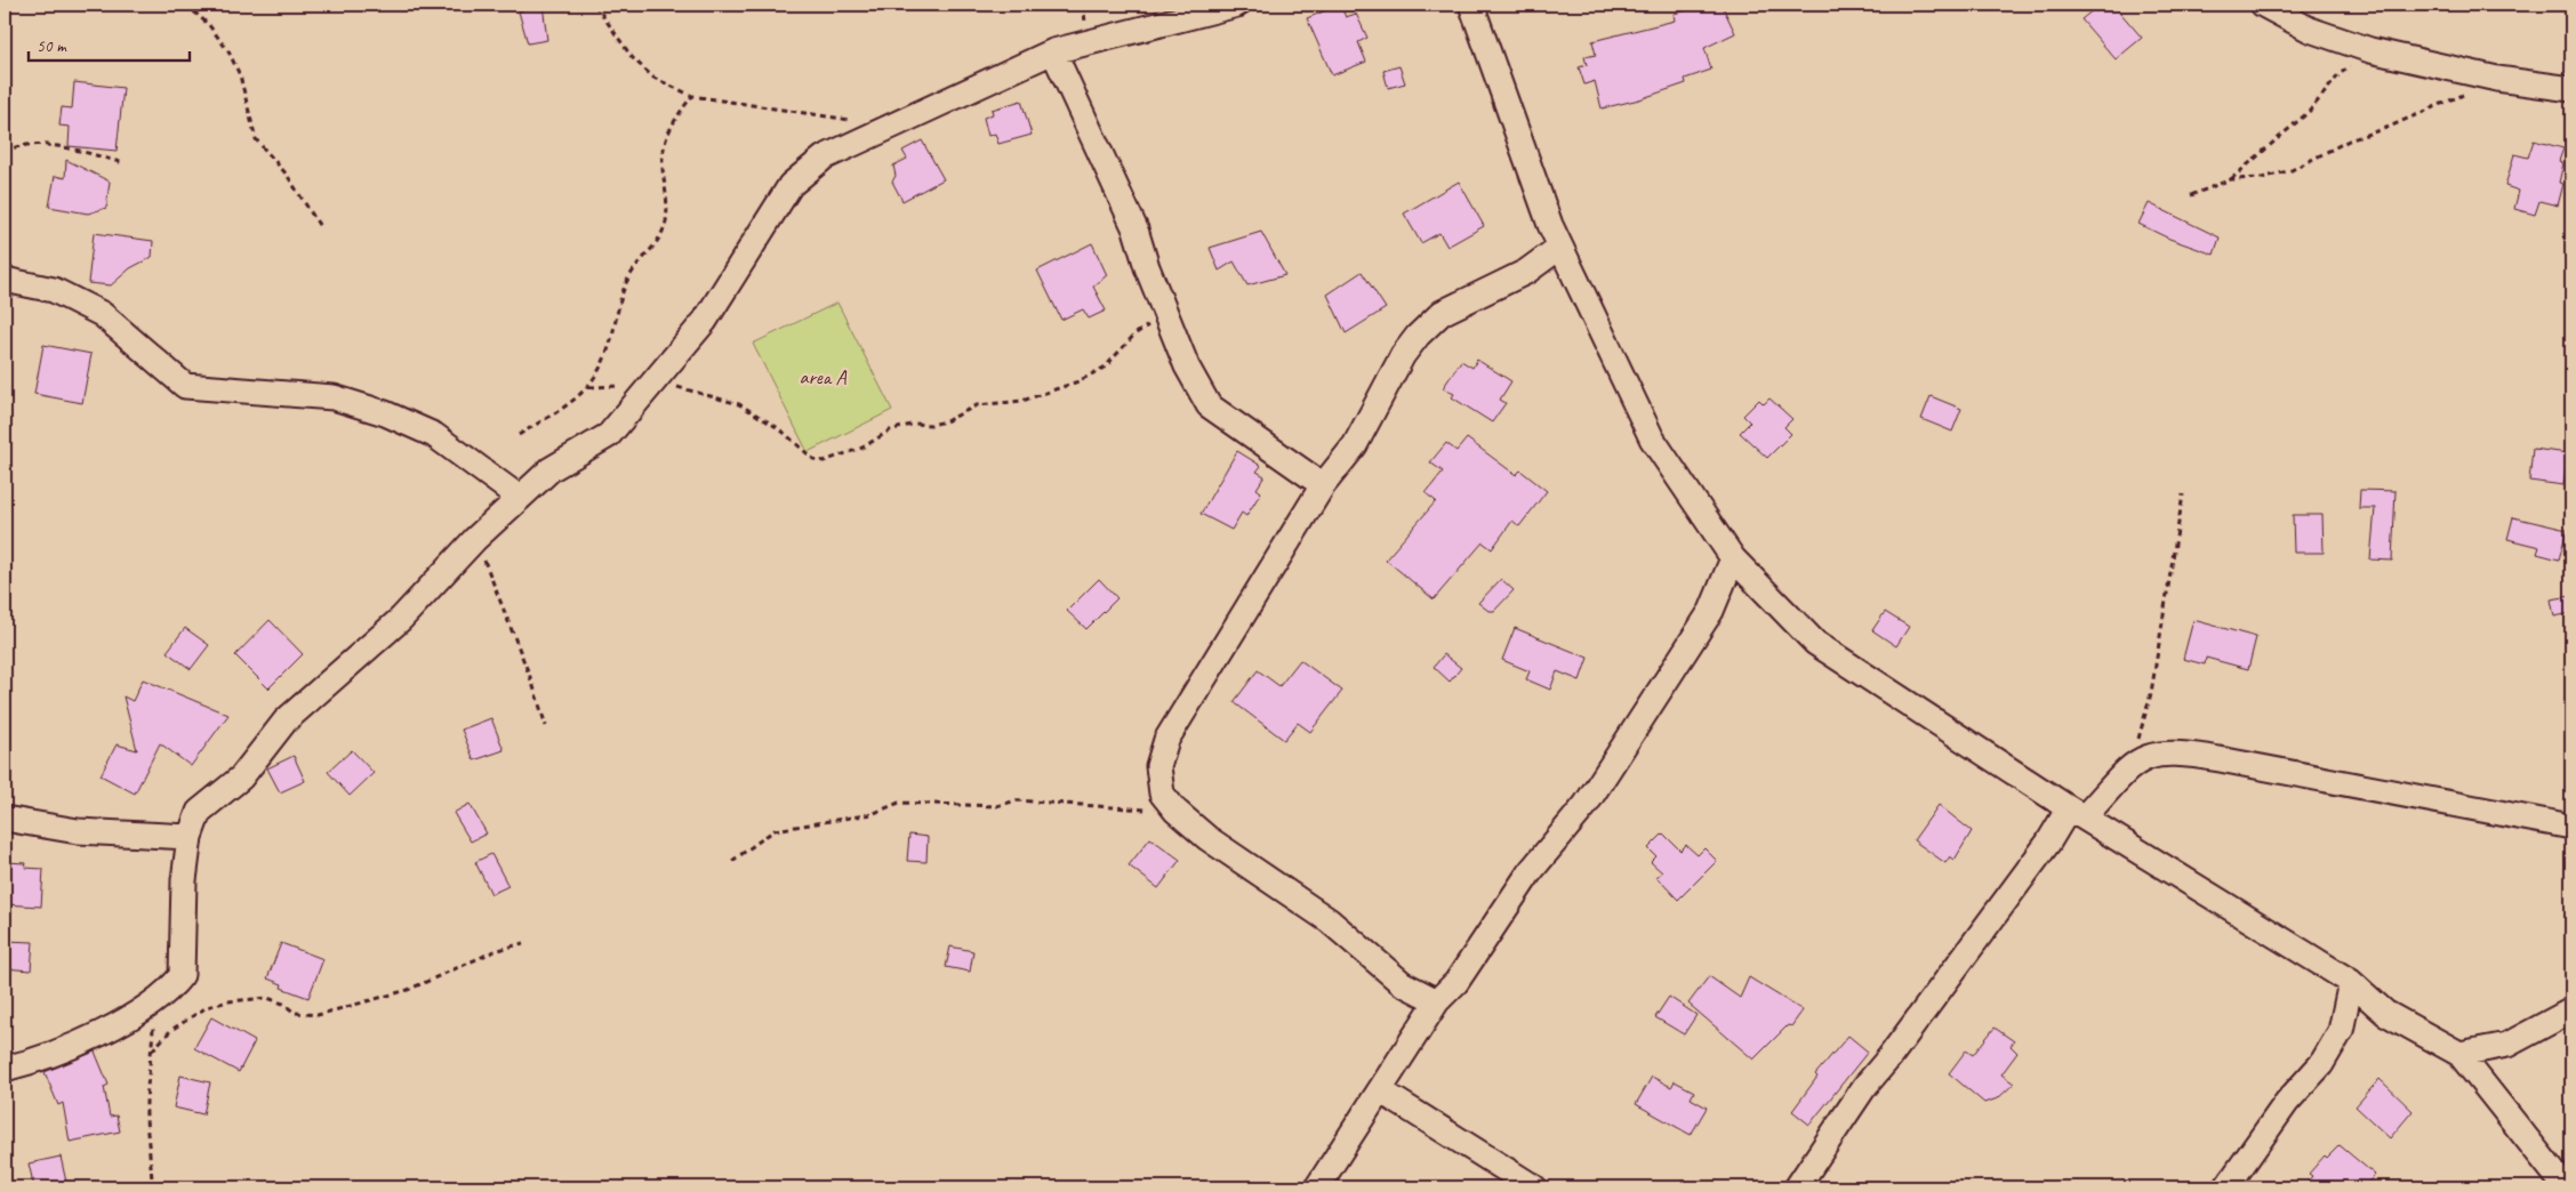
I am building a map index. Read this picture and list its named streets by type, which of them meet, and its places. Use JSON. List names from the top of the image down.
{
  "parks": ["area A"],
  "scale_bar": "50 m"
}
